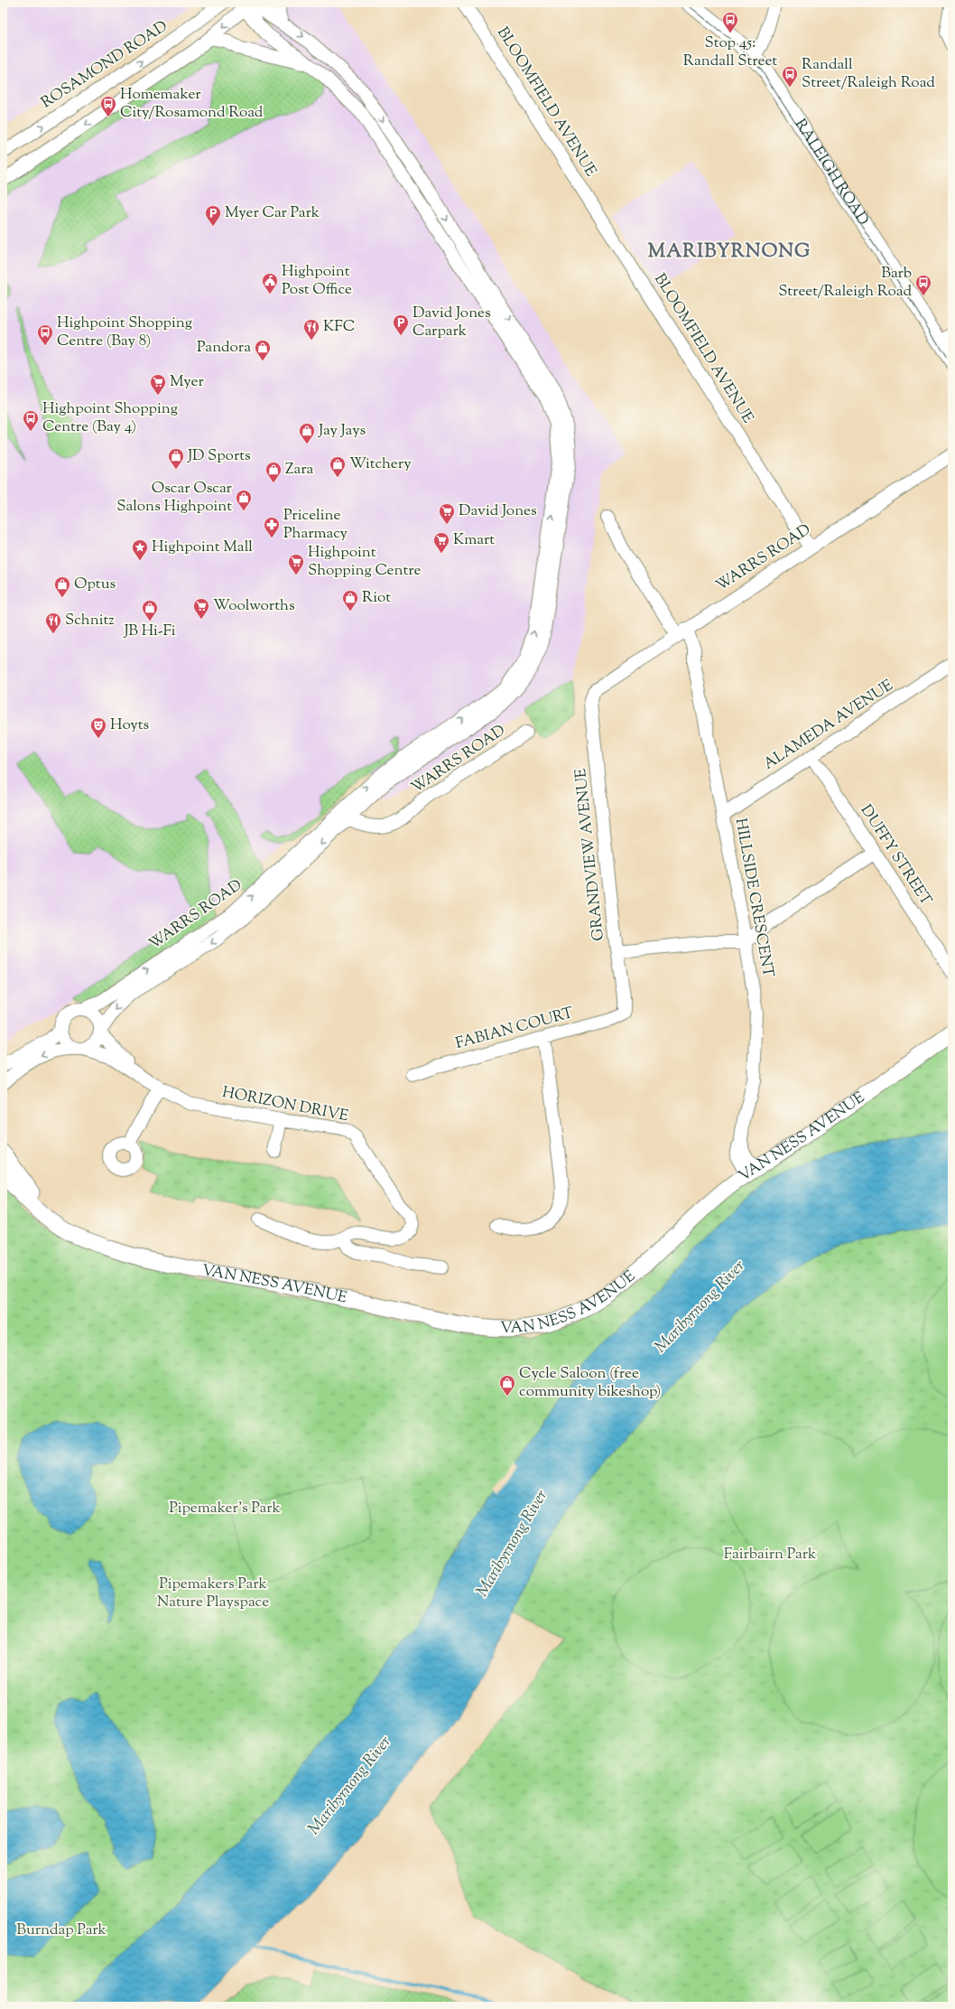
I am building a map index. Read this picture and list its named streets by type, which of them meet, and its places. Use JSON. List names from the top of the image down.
{
  "streets": {
    "main road": ["RALEIGH ROAD", "VAN NESS AVENUE"],
    "street": [
      "ROSAMOND ROAD",
      "BLOOMFIELD AVENUE",
      "WARRS ROAD",
      "ALAMEDA AVENUE",
      "GRANDVIEW AVENUE",
      "DUFFY STREET",
      "HILLSIDE CRESCENT",
      "FABIAN COURT",
      "HORIZON DRIVE"
    ]
  },
  "crossings": [
    ["BLOOMFIELD AVENUE", "WARRS ROAD"],
    ["WARRS ROAD", "GRANDVIEW AVENUE"],
    ["WARRS ROAD", "HILLSIDE CRESCENT"],
    ["WARRS ROAD", "HORIZON DRIVE"],
    ["ALAMEDA AVENUE", "DUFFY STREET"],
    ["ALAMEDA AVENUE", "HILLSIDE CRESCENT"],
    ["GRANDVIEW AVENUE", "FABIAN COURT"],
    ["HILLSIDE CRESCENT", "VAN NESS AVENUE"]
  ],
  "districts": ["MARIBYRNONG"],
  "water": ["Maribyrnong River"],
  "parks": [
    "Pipemaker's Park",
    "Fairbairn Park",
    "Pipemakers Park Nature Playspace",
    "Burndap Park"
  ],
  "places": {
    "bus stop": [
      "Stop 45: Randall Street",
      "Randall Street/Raleigh Road",
      "Homemaker City/Rosamond Road",
      "Barb Street/Raleigh Road",
      "Highpoint Shopping Centre (Bay 8)",
      "Highpoint Shopping Centre (Bay 4)"
    ],
    "parking": ["Myer Car Park", "David Jones Carpark"],
    "public building": ["Highpoint Post Office"],
    "restaurant": ["KFC", "Schnitz"],
    "shop": [
      "Pandora",
      "Jay Jays",
      "JD Sports",
      "Witchery",
      "Zara",
      "Oscar Oscar Salons Highpoint",
      "Optus",
      "Riot",
      "JB Hi-Fi",
      "Cycle Saloon (free community bikeshop)"
    ],
    "supermarket": [
      "Myer",
      "David Jones",
      "Kmart",
      "Highpoint Shopping Centre",
      "Woolworths"
    ],
    "pharmacy": ["Priceline Pharmacy"],
    "place": ["Highpoint Mall"],
    "theatre": ["Hoyts"]
  }
}
